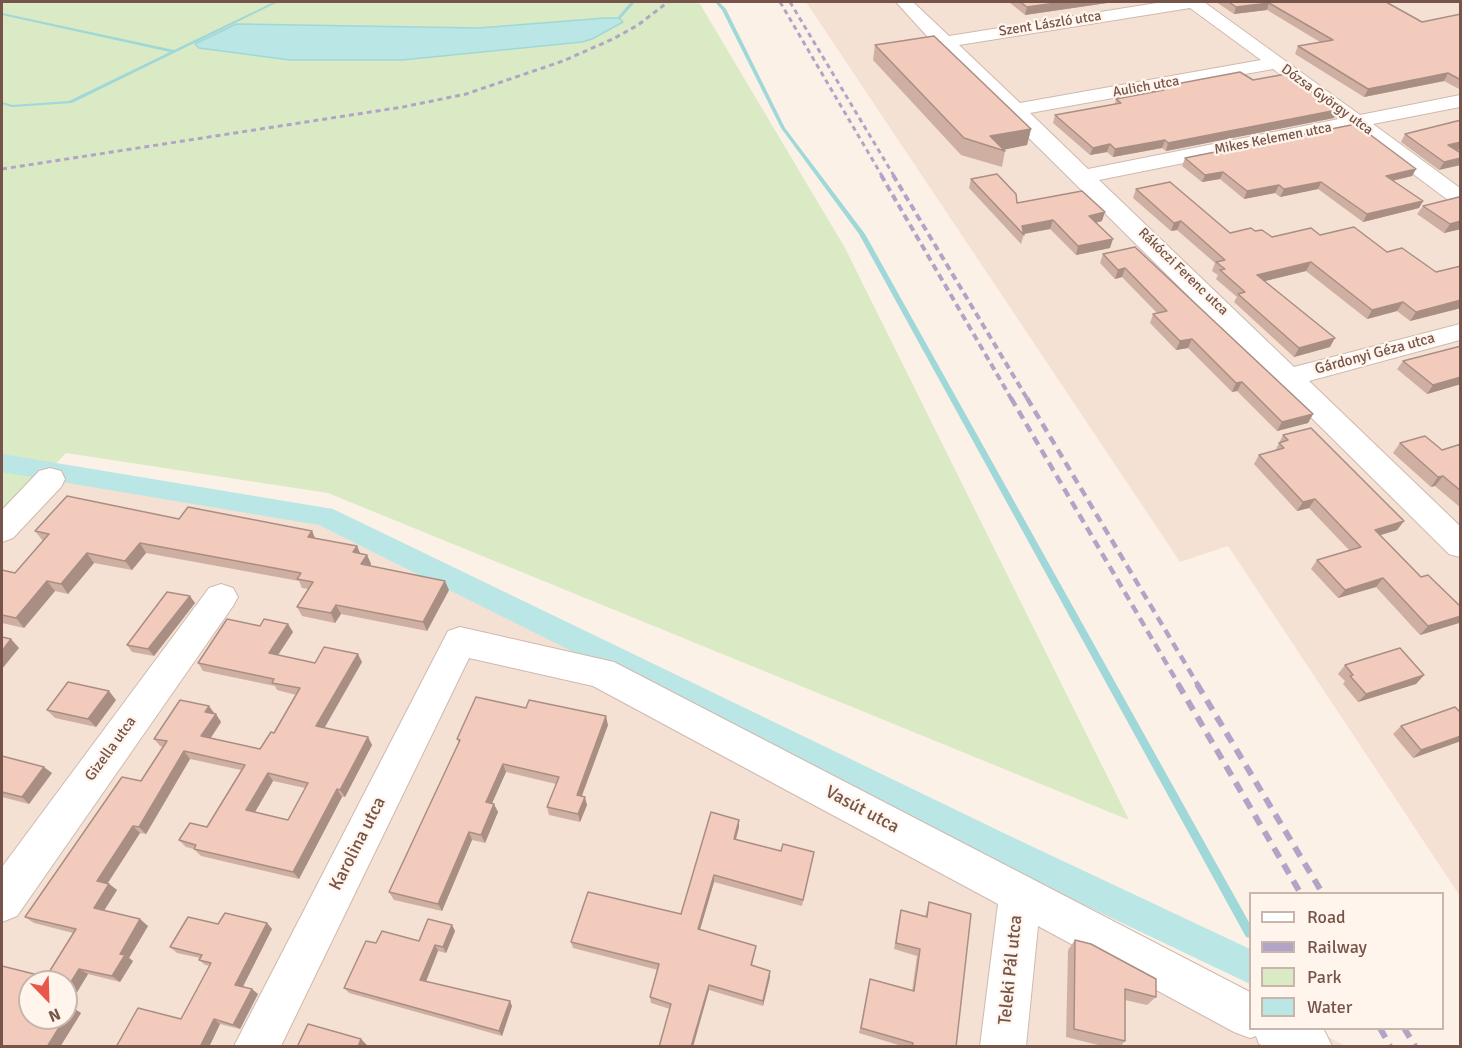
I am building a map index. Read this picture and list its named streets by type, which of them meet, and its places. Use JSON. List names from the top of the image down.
{
  "streets": {
    "street": [
      "Szent László utca",
      "Aulich utca",
      "Dózsa György utca",
      "Mikes Kelemen utca",
      "Rákóczi Ferenc utca",
      "Gárdonyi Géza utca",
      "Gizella utca",
      "Vasút utca",
      "Karolina utca",
      "Teleki Pál utca"
    ]
  },
  "crossings": [
    ["Szent László utca", "Dózsa György utca"],
    ["Szent László utca", "Rákóczi Ferenc utca"],
    ["Aulich utca", "Dózsa György utca"],
    ["Aulich utca", "Rákóczi Ferenc utca"],
    ["Dózsa György utca", "Mikes Kelemen utca"],
    ["Mikes Kelemen utca", "Rákóczi Ferenc utca"],
    ["Rákóczi Ferenc utca", "Gárdonyi Géza utca"],
    ["Vasút utca", "Karolina utca"],
    ["Vasút utca", "Teleki Pál utca"]
  ],
  "legend": [
    "Road",
    "Railway",
    "Park",
    "Water"
  ],
  "north": "bottom right"
}
